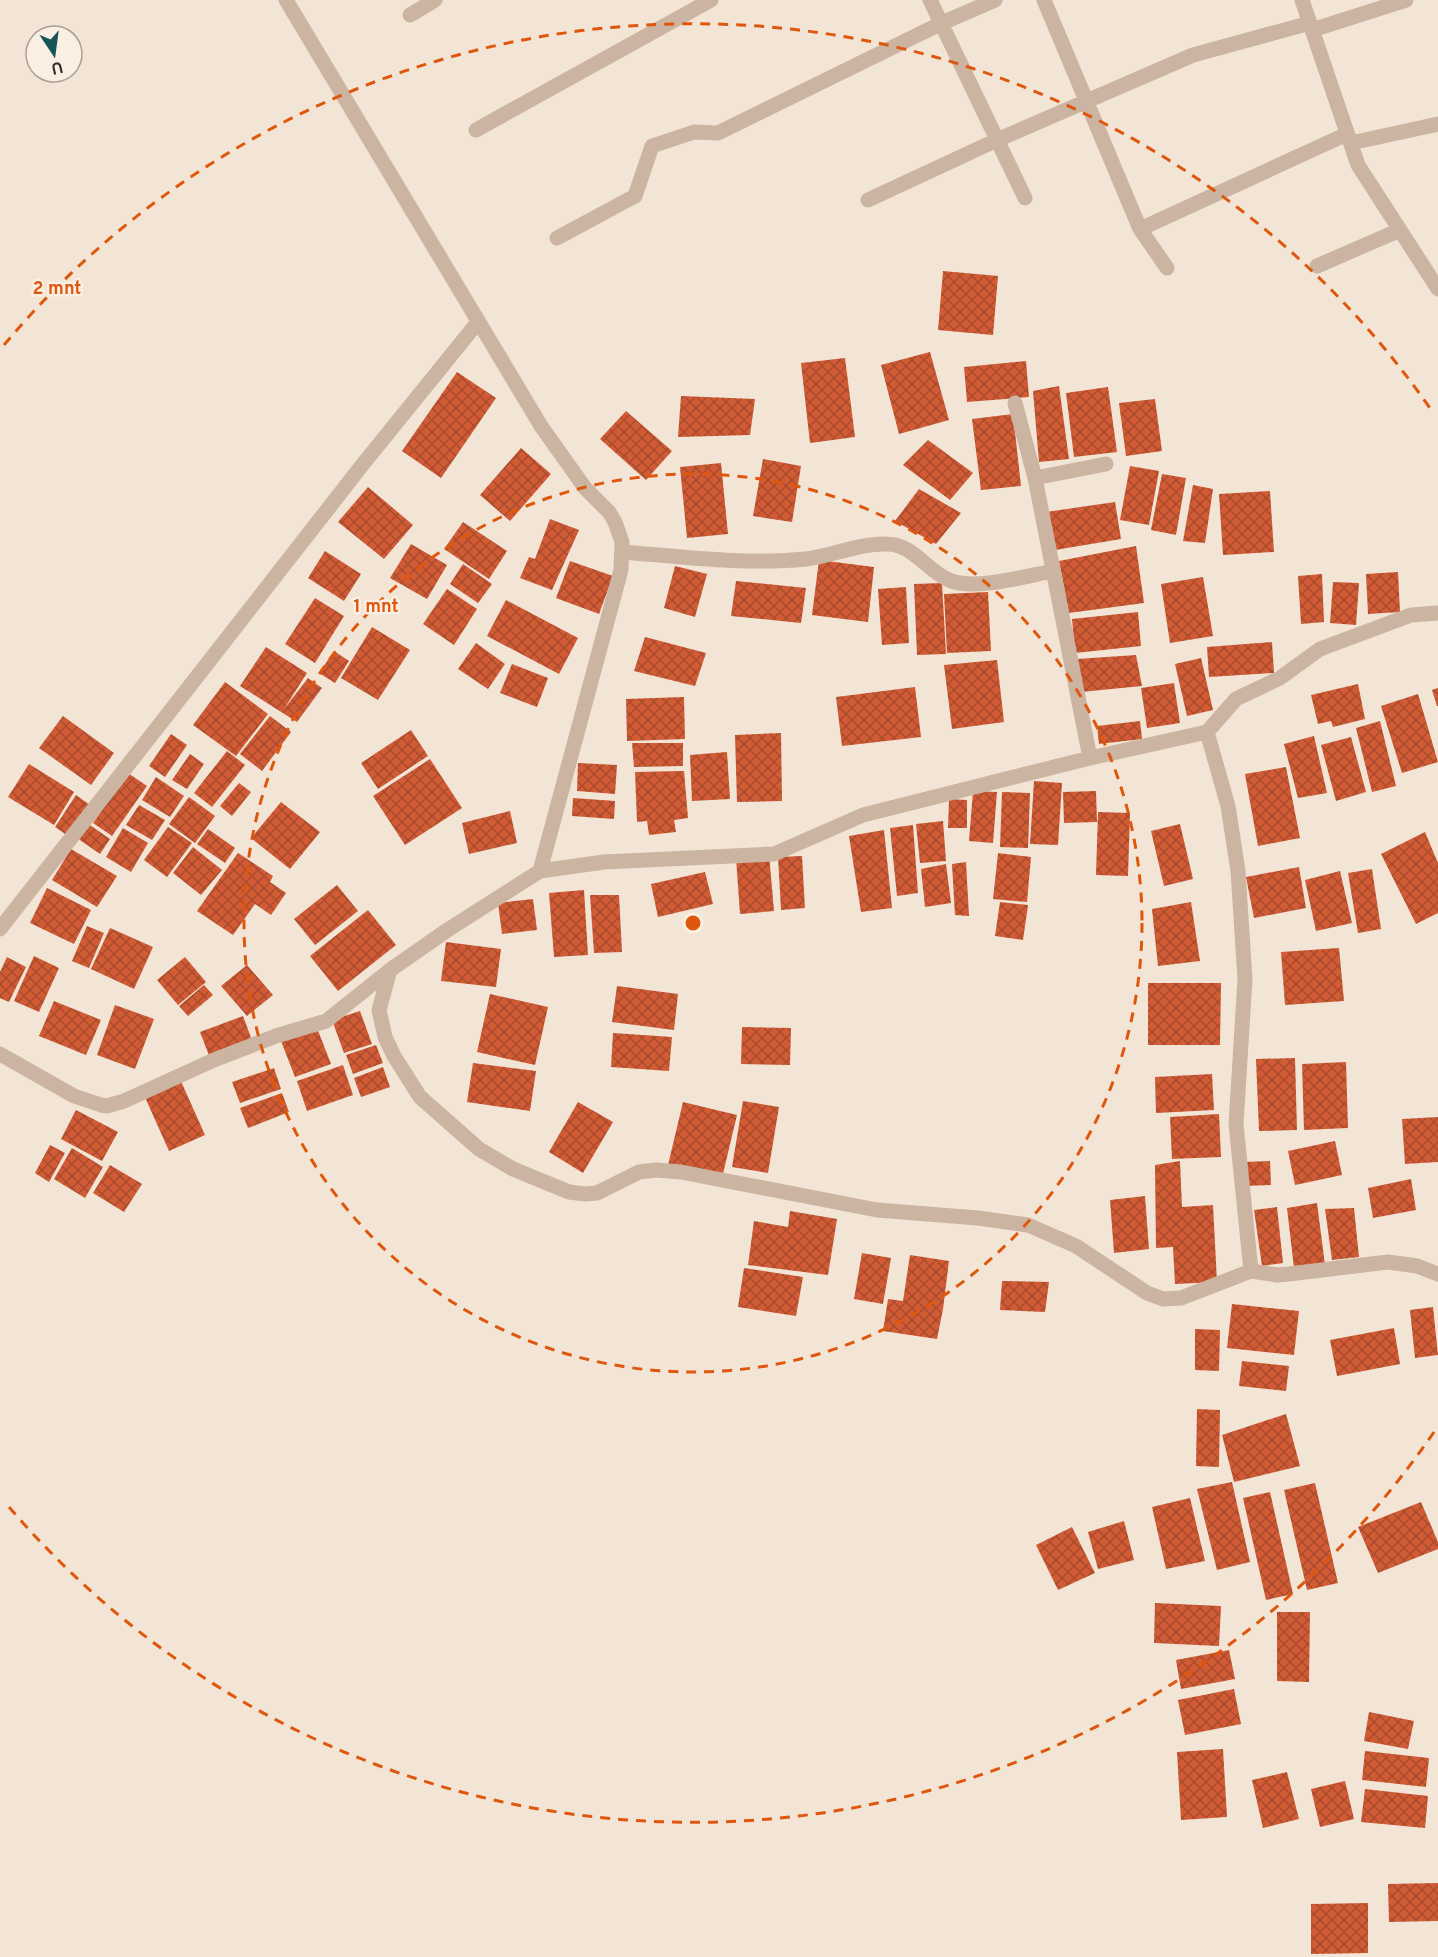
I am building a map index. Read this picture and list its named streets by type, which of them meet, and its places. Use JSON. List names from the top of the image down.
{
  "north": "bottom",
  "rings": ["2 mnt", "1 mnt"]
}
